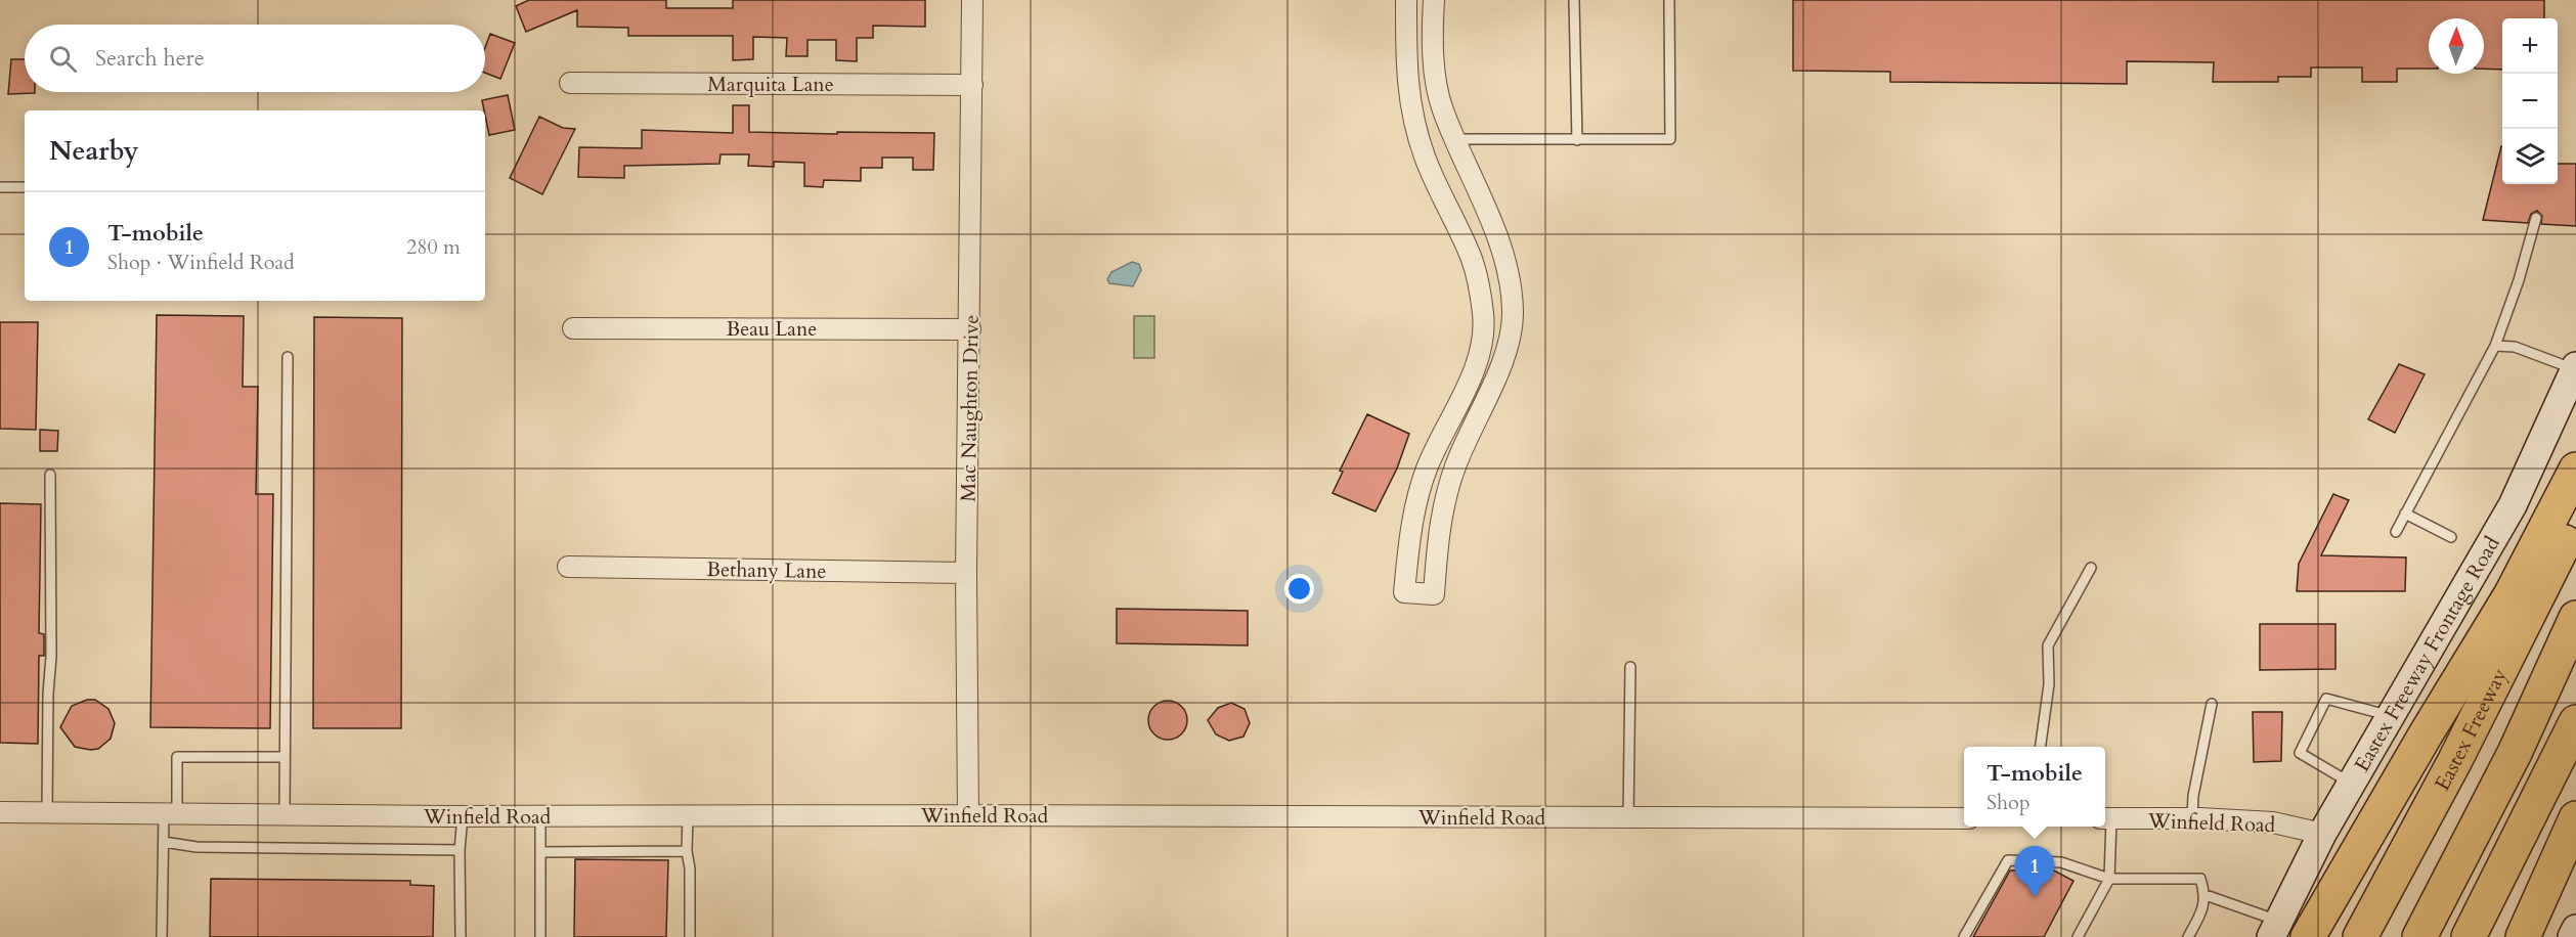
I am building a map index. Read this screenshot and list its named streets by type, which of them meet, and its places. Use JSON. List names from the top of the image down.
{
  "streets": {
    "highway": ["Eastex Freeway"],
    "main road": ["Eastex Freeway Frontage Road"],
    "street": [
      "Marquita Lane",
      "Beau Lane",
      "Mac Naughton Drive",
      "Bethany Lane",
      "Winfield Road"
    ]
  },
  "crossings": [
    ["Marquita Lane", "Mac Naughton Drive"],
    ["Beau Lane", "Mac Naughton Drive"],
    ["Mac Naughton Drive", "Bethany Lane"],
    ["Mac Naughton Drive", "Winfield Road"],
    ["Eastex Freeway Frontage Road", "Winfield Road"]
  ],
  "north": "top",
  "page": {
    "map_buttons": ["+", "−"],
    "search": "Search here",
    "heading": "Nearby",
    "list": [
      {
        "mark": "1",
        "name": "T-mobile",
        "note": "Shop · Winfield Road",
        "value": "280 m"
      }
    ],
    "popup": ["T-mobile", "Shop"],
    "pins": "1"
  }
}
